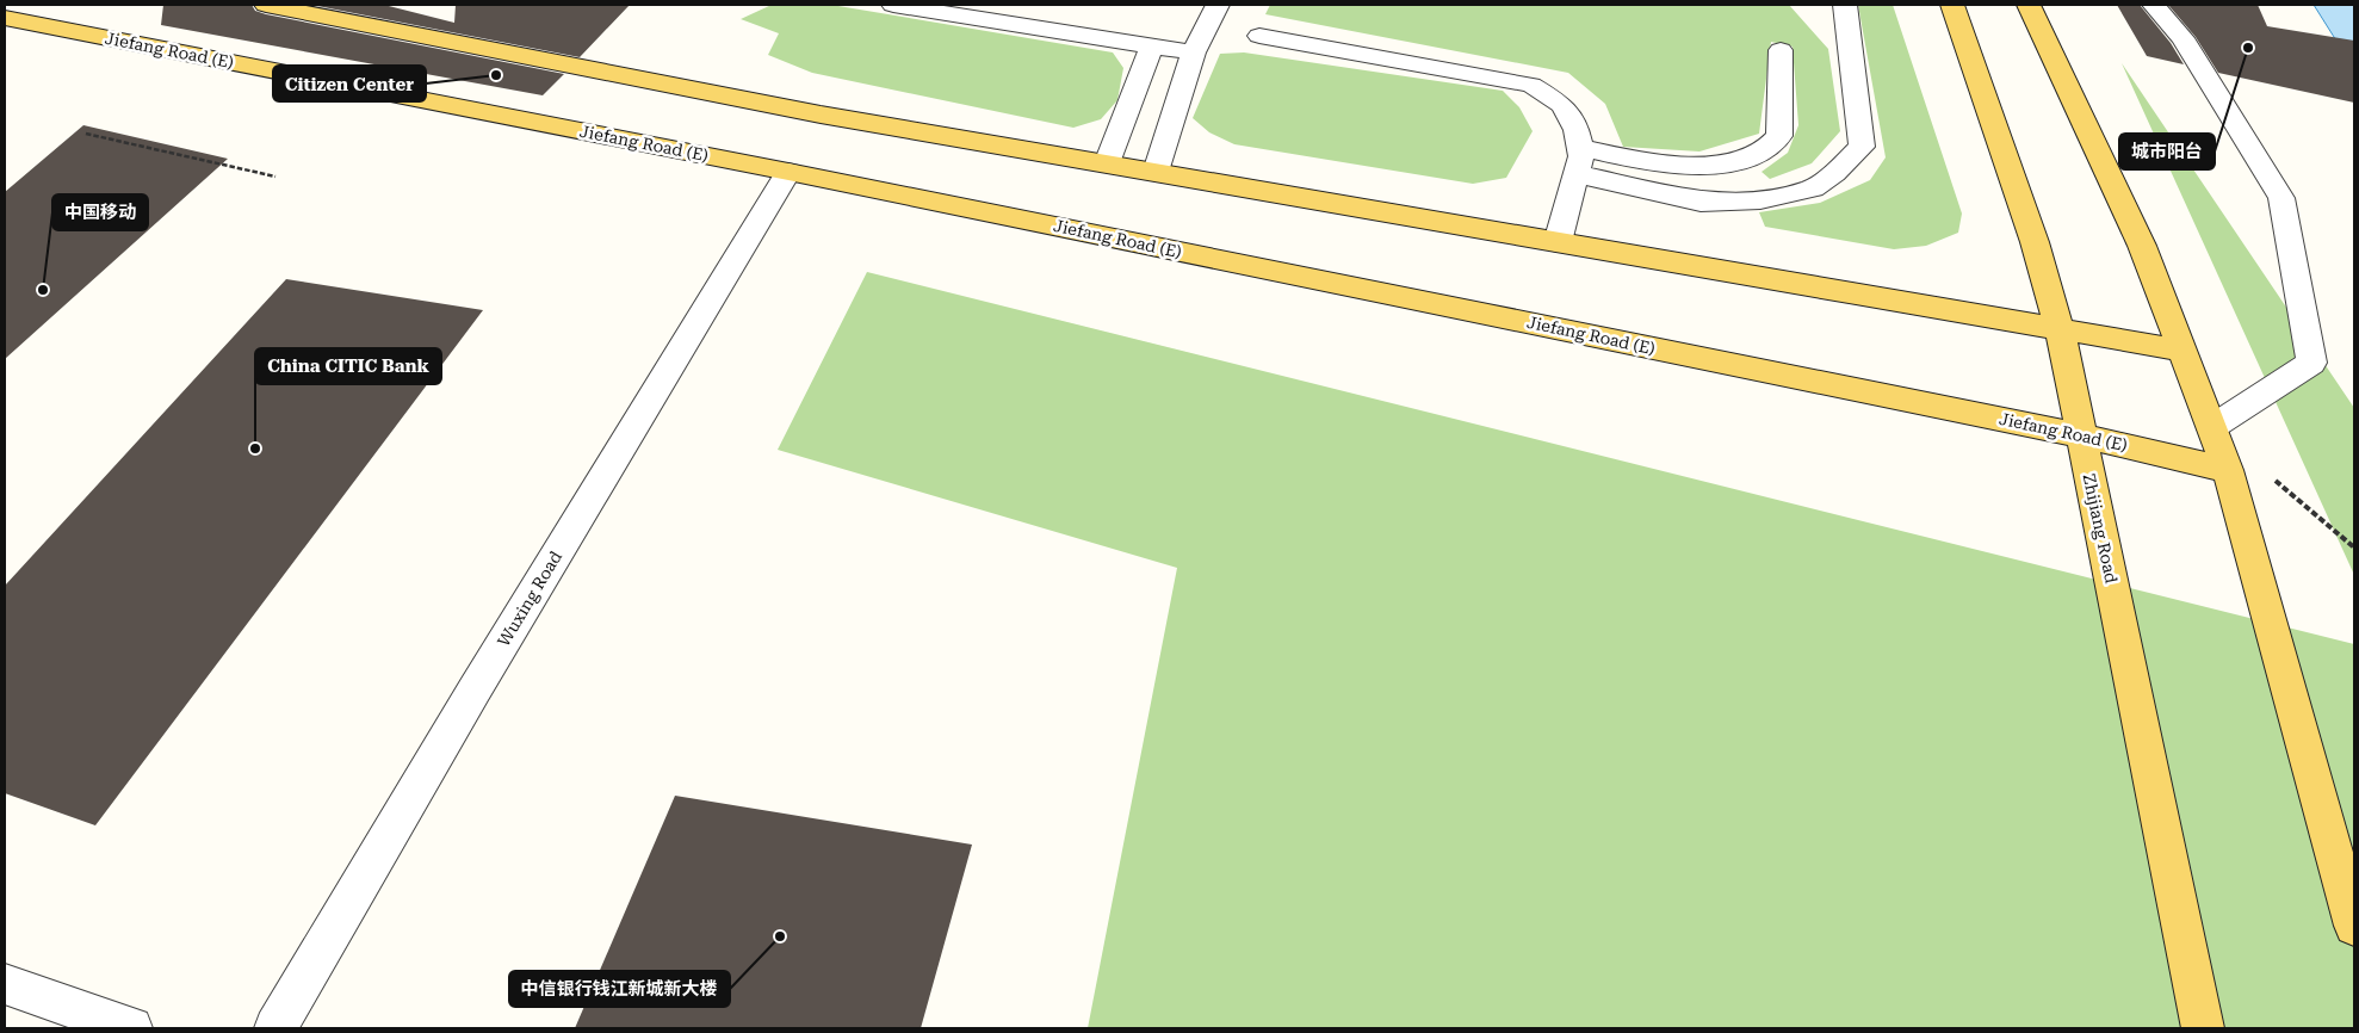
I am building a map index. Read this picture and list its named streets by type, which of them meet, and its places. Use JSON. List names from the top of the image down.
{
  "streets": {
    "main road": ["Jiefang Road (E)", "Zhijiang Road"],
    "street": ["Wuxing Road"]
  },
  "crossings": [
    ["Jiefang Road (E)", "Zhijiang Road"],
    ["Jiefang Road (E)", "Wuxing Road"]
  ],
  "places": [
    "城市阳台",
    "Citizen Center",
    "中国移动",
    "China CITIC Bank",
    "中信银行钱江新城新大楼"
  ]
}
